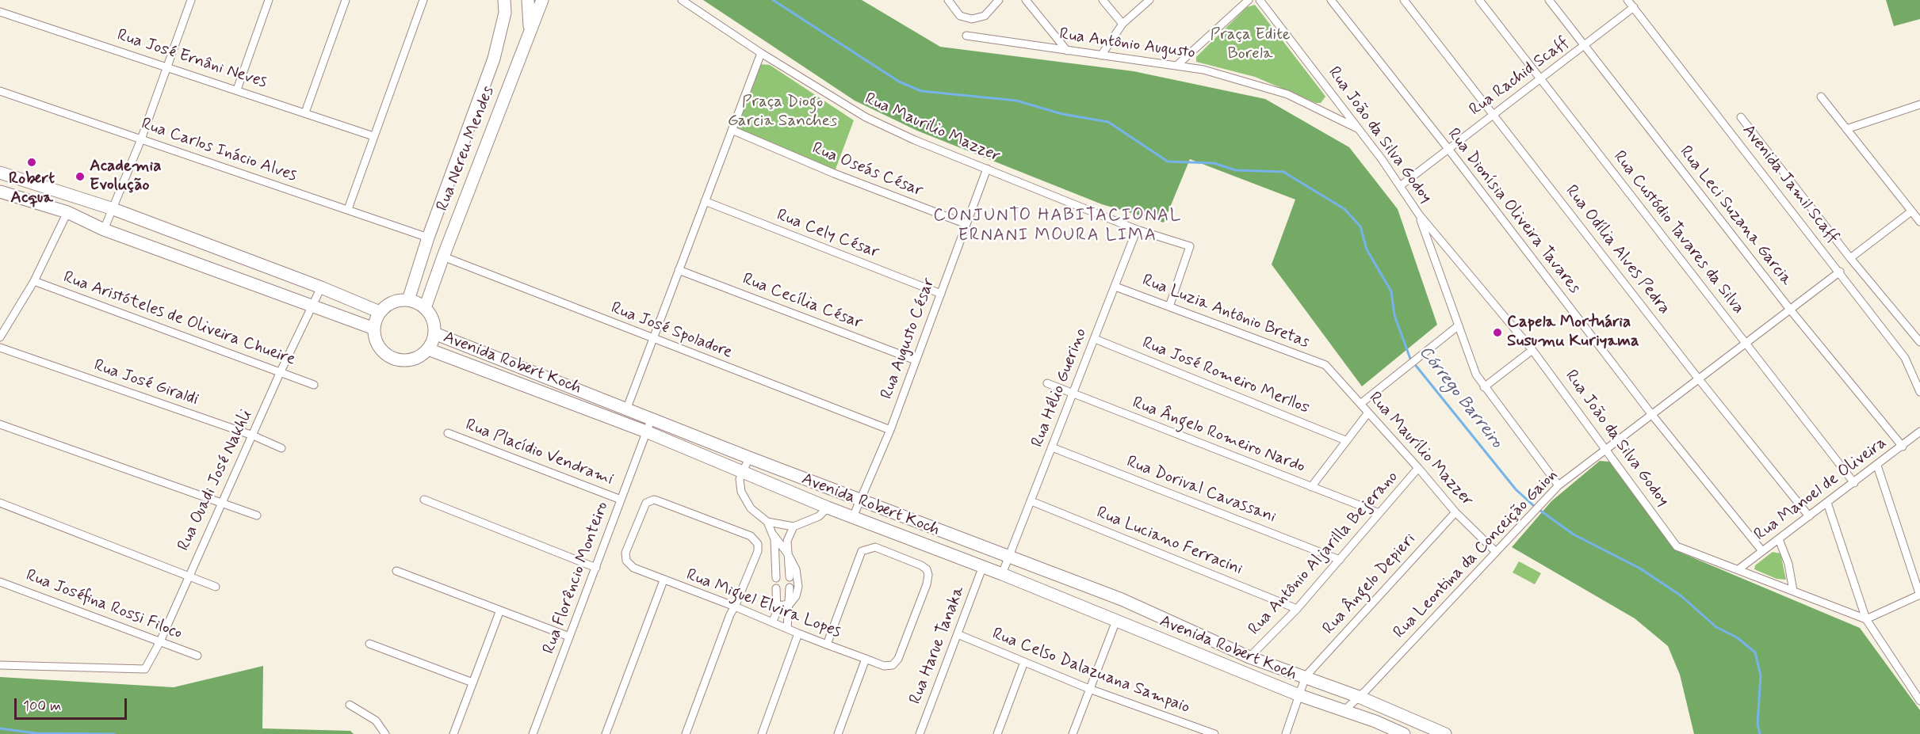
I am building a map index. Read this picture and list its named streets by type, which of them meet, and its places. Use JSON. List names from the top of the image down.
{
  "streets": {
    "main road": ["Rua Nereu Mendes", "Avenida Robert Koch"],
    "street": [
      "Rua Antônio Augusto",
      "Rua José Ernâni Neves",
      "Rua Rachid Scaff",
      "Rua Maurilio Mazzer",
      "Rua João da Silva Godoy",
      "Rua Carlos Inácio Alves",
      "Rua Oseás César",
      "Avenida Jamil Scaff",
      "Rua Dionísia Oliveira Tavares",
      "Rua Leci Suzana Garcia",
      "Rua Custódio Tavares da Silva",
      "Rua Cely César",
      "Rua Odília Alves Pedra",
      "Rua Cecília César",
      "Rua Luzia Antônio Bretas",
      "Rua Aristóteles de Oliveira Chueire",
      "Rua José Spoladore",
      "Rua Augusto César",
      "Rua José Romeiro Merllos",
      "Rua José Giraldi",
      "Rua Hélio Guerino",
      "Rua Ângelo Romeiro Nardo",
      "Rua Maurílio Mazzer",
      "Rua Placídio Vendrami",
      "Rua Ouadi José Nakhli",
      "Rua Manoel de Oliveira",
      "Rua Dorival Cavassani",
      "Rua Luciano Ferracini",
      "Rua Antônio Aljarilla Bejerano",
      "Rua Leontina da Conceição Gaion",
      "Rua Florêncio Monteiro",
      "Rua Ângelo Depieri",
      "Rua Miguel Elvira Lopes",
      "Rua Joséfina Rossi Filoco",
      "Rua Harue Tanaka",
      "Rua Celso Dalazuana Sampaio"
    ]
  },
  "crossings": [
    ["Rua Antônio Augusto", "Rua João da Silva Godoy"],
    ["Rua Rachid Scaff", "Rua João da Silva Godoy"],
    ["Rua Rachid Scaff", "Avenida Jamil Scaff"],
    ["Rua Rachid Scaff", "Rua Dionísia Oliveira Tavares"],
    ["Rua Rachid Scaff", "Rua Leci Suzana Garcia"],
    ["Rua Rachid Scaff", "Rua Custódio Tavares da Silva"],
    ["Rua Rachid Scaff", "Rua Odília Alves Pedra"],
    ["Rua Maurilio Mazzer", "Rua Luzia Antônio Bretas"],
    ["Rua Maurilio Mazzer", "Rua Augusto César"],
    ["Rua Maurilio Mazzer", "Rua Hélio Guerino"],
    ["Rua João da Silva Godoy", "Rua Manoel de Oliveira"],
    ["Rua João da Silva Godoy", "Rua Leontina da Conceição Gaion"],
    ["Rua Nereu Mendes", "Rua Carlos Inácio Alves"],
    ["Rua Nereu Mendes", "Rua José Spoladore"],
    ["Rua Nereu Mendes", "Avenida Robert Koch"],
    ["Rua Oseás César", "Rua Augusto César"],
    ["Avenida Jamil Scaff", "Rua Leontina da Conceição Gaion"],
    ["Rua Dionísia Oliveira Tavares", "Rua Manoel de Oliveira"],
    ["Rua Dionísia Oliveira Tavares", "Rua Leontina da Conceição Gaion"],
    ["Rua Leci Suzana Garcia", "Rua Manoel de Oliveira"],
    ["Rua Leci Suzana Garcia", "Rua Leontina da Conceição Gaion"],
    ["Rua Custódio Tavares da Silva", "Rua Manoel de Oliveira"],
    ["Rua Custódio Tavares da Silva", "Rua Leontina da Conceição Gaion"],
    ["Rua Cely César", "Rua Augusto César"],
    ["Rua Odília Alves Pedra", "Rua Manoel de Oliveira"],
    ["Rua Odília Alves Pedra", "Rua Leontina da Conceição Gaion"],
    ["Rua Cecília César", "Rua Augusto César"],
    ["Rua Luzia Antônio Bretas", "Rua Hélio Guerino"],
    ["Rua Luzia Antônio Bretas", "Rua Maurílio Mazzer"],
    ["Rua Aristóteles de Oliveira Chueire", "Rua Ouadi José Nakhli"],
    ["Rua José Spoladore", "Rua Augusto César"],
    ["Rua Augusto César", "Avenida Robert Koch"],
    ["Avenida Robert Koch", "Rua Hélio Guerino"],
    ["Avenida Robert Koch", "Rua Antônio Aljarilla Bejerano"],
    ["Avenida Robert Koch", "Rua Leontina da Conceição Gaion"],
    ["Avenida Robert Koch", "Rua Florêncio Monteiro"],
    ["Avenida Robert Koch", "Rua Ângelo Depieri"],
    ["Avenida Robert Koch", "Rua Harue Tanaka"],
    ["Rua José Romeiro Merllos", "Rua Hélio Guerino"],
    ["Rua José Giraldi", "Rua Ouadi José Nakhli"],
    ["Rua Hélio Guerino", "Rua Ângelo Romeiro Nardo"],
    ["Rua Hélio Guerino", "Rua Dorival Cavassani"],
    ["Rua Hélio Guerino", "Rua Luciano Ferracini"],
    ["Rua Ângelo Romeiro Nardo", "Rua Antônio Aljarilla Bejerano"],
    ["Rua Maurílio Mazzer", "Rua Antônio Aljarilla Bejerano"],
    ["Rua Maurílio Mazzer", "Rua Leontina da Conceição Gaion"],
    ["Rua Maurílio Mazzer", "Rua Ângelo Depieri"],
    ["Rua Placídio Vendrami", "Rua Florêncio Monteiro"],
    ["Rua Ouadi José Nakhli", "Rua Joséfina Rossi Filoco"],
    ["Rua Dorival Cavassani", "Rua Antônio Aljarilla Bejerano"],
    ["Rua Luciano Ferracini", "Rua Antônio Aljarilla Bejerano"],
    ["Rua Harue Tanaka", "Rua Celso Dalazuana Sampaio"]
  ],
  "districts": ["CONJUNTO HABITACIONAL ERNANI MOURA LIMA"],
  "water": ["Córrego Barreiro"],
  "parks": ["Praça Edite Borela", "Praça Diogo Garcia Sanches"],
  "places": ["Robert Acqua", "Academia Evolução", "Capela Mortuária Susumu Kuriyama"],
  "scale_bar": "100 m"
}
